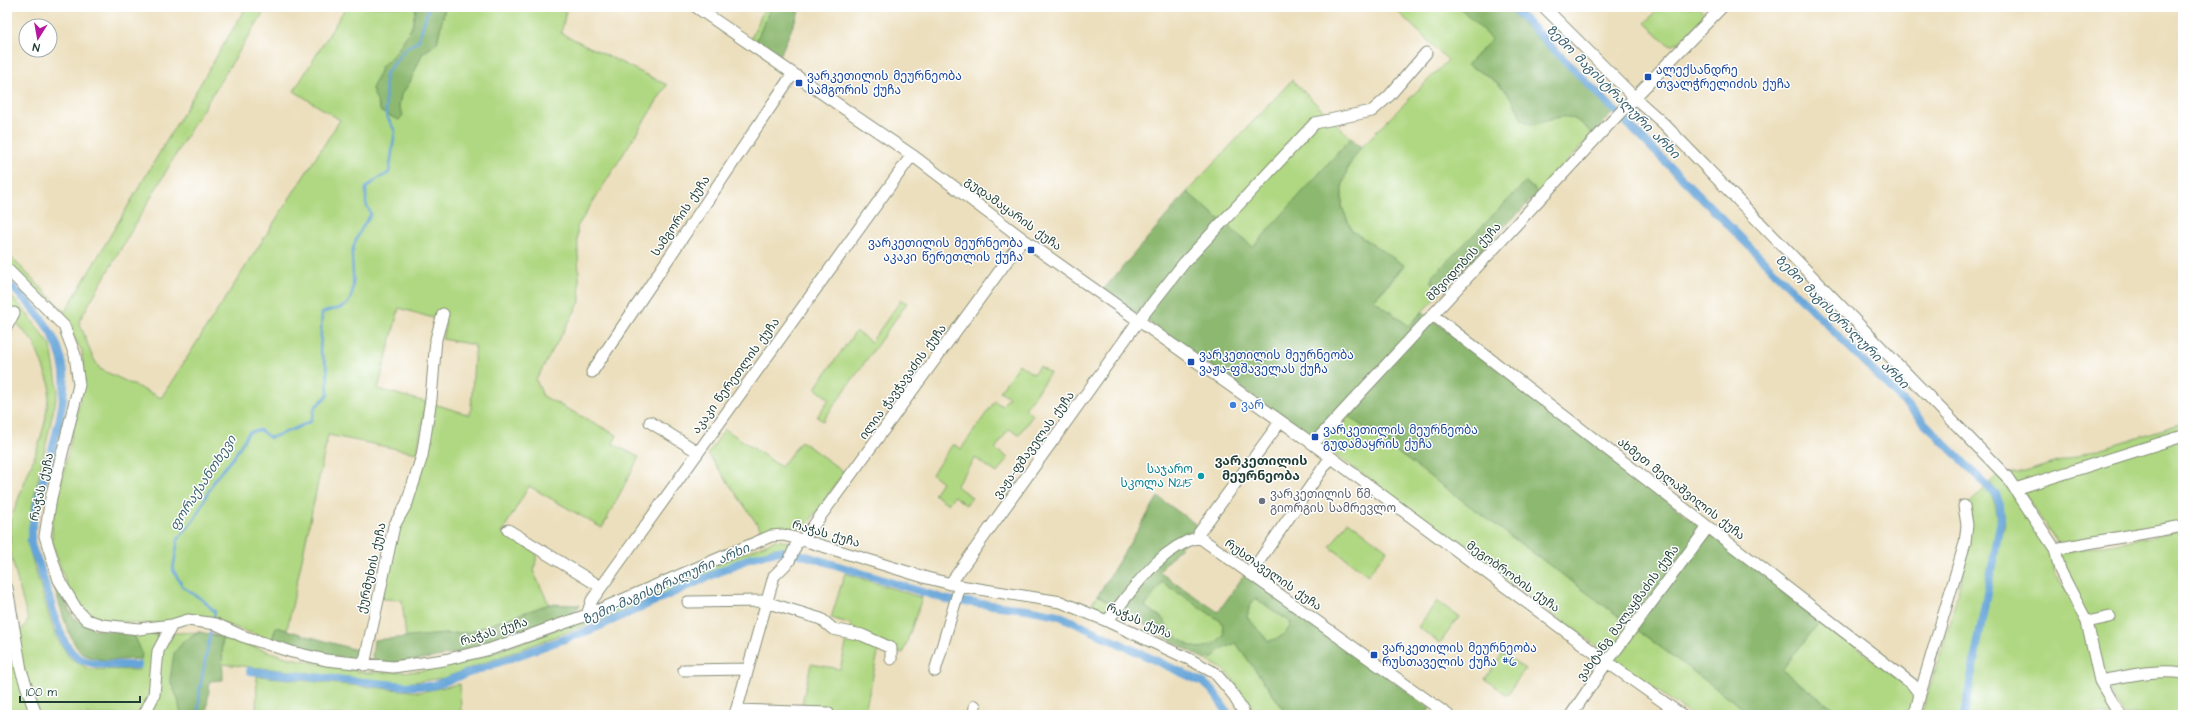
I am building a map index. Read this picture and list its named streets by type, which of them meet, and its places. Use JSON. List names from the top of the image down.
{
  "streets": {
    "street": [
      "გუდამაყარის ქუჩა",
      "სამგორის ქუჩა",
      "მშვიდობის ქუჩა",
      "აკაკი წერეთლის ქუჩა",
      "ილია ჭავჭავაძის ქუჩა",
      "ვაჟა-ფშაველას ქუჩა",
      "რაჭას ქუჩა",
      "ახმეთ მელაშვილის ქუჩა",
      "ქურმუხის ქუჩა",
      "რუსთაველის ქუჩა",
      "მეგობრობის ქუჩა",
      "ვახტანგ მალაყმაძის ქუჩა"
    ]
  },
  "crossings": [
    ["გუდამაყარის ქუჩა", "სამგორის ქუჩა"],
    ["გუდამაყარის ქუჩა", "მშვიდობის ქუჩა"],
    ["გუდამაყარის ქუჩა", "აკაკი წერეთლის ქუჩა"],
    ["გუდამაყარის ქუჩა", "ილია ჭავჭავაძის ქუჩა"],
    ["გუდამაყარის ქუჩა", "ვაჟა-ფშაველას ქუჩა"],
    ["გუდამაყარის ქუჩა", "მეგობრობის ქუჩა"],
    ["მშვიდობის ქუჩა", "ახმეთ მელაშვილის ქუჩა"],
    ["მშვიდობის ქუჩა", "მეგობრობის ქუჩა"],
    ["აკაკი წერეთლის ქუჩა", "რაჭას ქუჩა"],
    ["ილია ჭავჭავაძის ქუჩა", "რაჭას ქუჩა"],
    ["ვაჟა-ფშაველას ქუჩა", "რაჭას ქუჩა"],
    ["რაჭას ქუჩა", "ქურმუხის ქუჩა"],
    ["ახმეთ მელაშვილის ქუჩა", "ვახტანგ მალაყმაძის ქუჩა"],
    ["მეგობრობის ქუჩა", "ვახტანგ მალაყმაძის ქუჩა"]
  ],
  "districts": ["ვარკეთილის მეურნეობა"],
  "water": ["ზემო მაგისტრალური არხი", "ფორაქაანთხევი", "ზემო-მაგისტრალური არხი"],
  "places": {
    "transit": [
      "ალექსანდრე თვალჭრელიძის ქუჩა",
      "ვარკეთილის მეურნეობა სამგორის ქუჩა",
      "ვარკეთილის მეურნეობა აკაკი წერეთლის ქუჩა",
      "ვარკეთილის მეურნეობა ვაჟა-ფშაველას ქუჩა",
      "ვარკეთილის მეურნეობა გუდამაყრის ქუჩა",
      "ვარკეთილის მეურნეობა რუსთაველის ქუჩა #6"
    ],
    "other": ["ვარ", "საჯარო სკოლა N215", "ვარკეთილის წმ. გიორგის სამრევლო"]
  },
  "scale_bar": "100 m",
  "north": "bottom"
}
